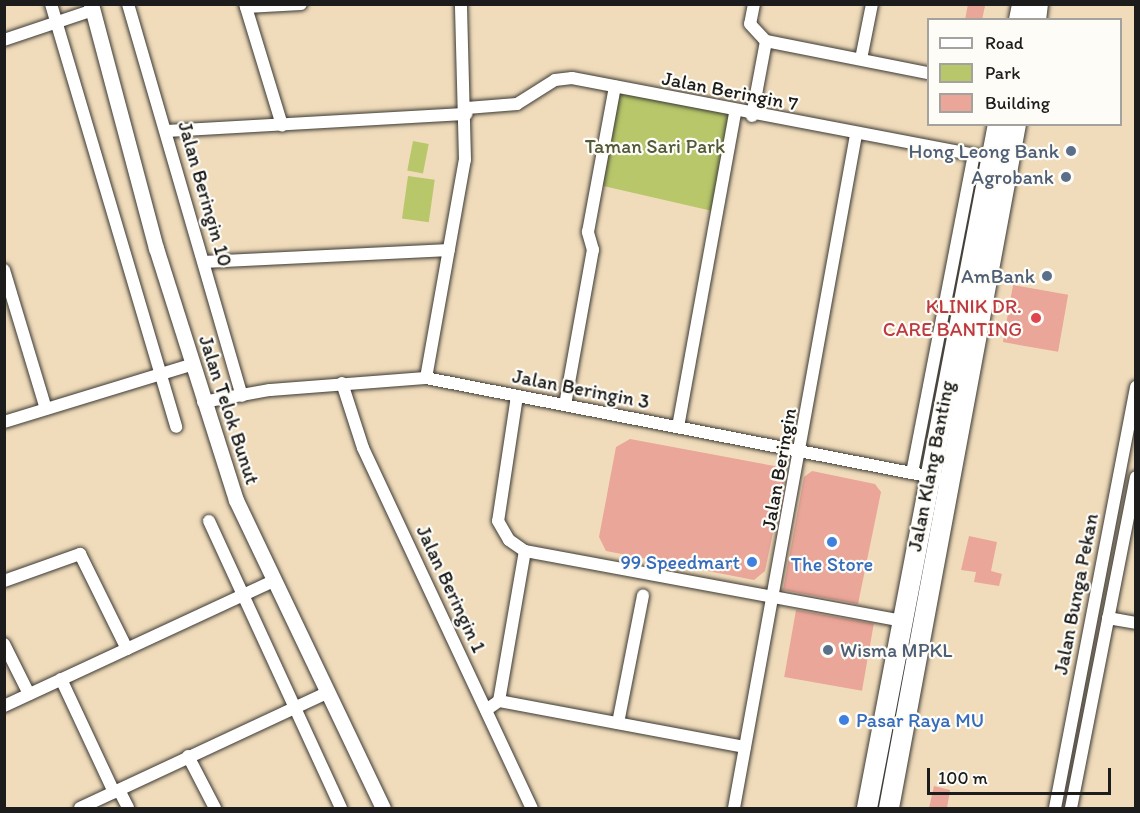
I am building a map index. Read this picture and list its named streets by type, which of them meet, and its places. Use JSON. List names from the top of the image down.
{
  "streets": {
    "highway": ["Jalan Klang Banting"],
    "street": [
      "Jalan Beringin 7",
      "Jalan Beringin 10",
      "Jalan Beringin 3",
      "Jalan Telok Bunut",
      "Jalan Beringin",
      "Jalan Beringin 1",
      "Jalan Bunga Pekan"
    ]
  },
  "crossings": [
    ["Jalan Beringin 7", "Jalan Beringin 10"],
    ["Jalan Beringin 7", "Jalan Klang Banting"],
    ["Jalan Beringin 7", "Jalan Beringin"],
    ["Jalan Beringin 10", "Jalan Beringin 3"],
    ["Jalan Beringin 3", "Jalan Telok Bunut"],
    ["Jalan Beringin 3", "Jalan Klang Banting"],
    ["Jalan Beringin 3", "Jalan Beringin"],
    ["Jalan Beringin 3", "Jalan Beringin 1"]
  ],
  "parks": ["Taman Sari Park"],
  "places": [
    "Hong Leong Bank",
    "Agrobank",
    "AmBank",
    "KLINIK DR. CARE BANTING",
    "The Store",
    "99 Speedmart",
    "Wisma MPKL",
    "Pasar Raya MU"
  ],
  "legend": ["Road", "Park", "Building"],
  "scale_bar": "100 m"
}
